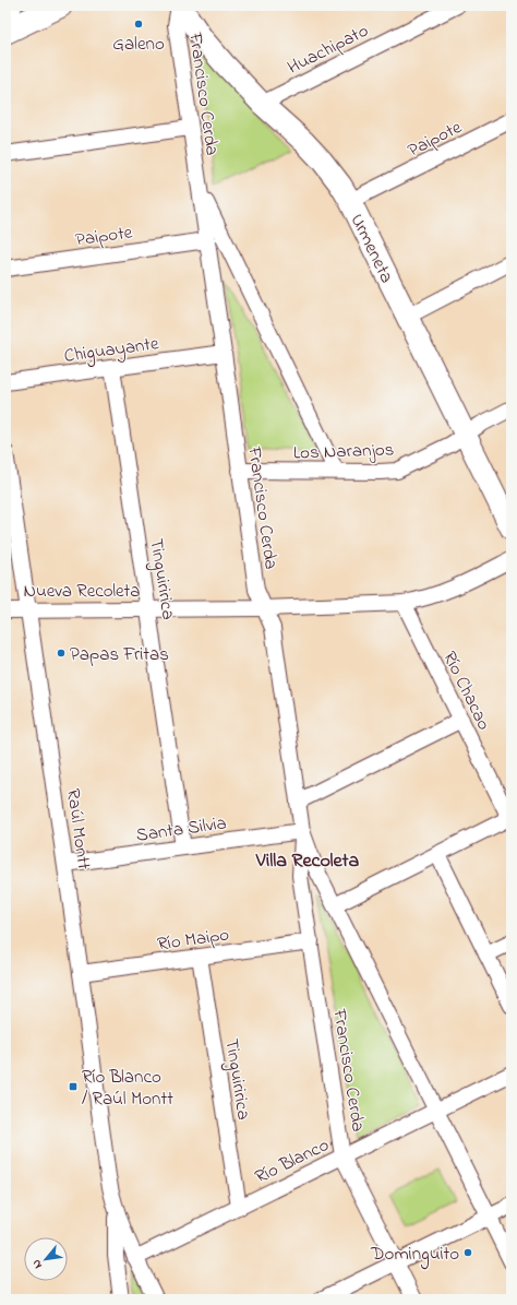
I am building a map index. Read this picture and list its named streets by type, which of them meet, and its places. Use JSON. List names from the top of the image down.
{
  "streets": {
    "street": [
      "Huachipato",
      "Francisco Cerda",
      "Paipote",
      "Urmeneta",
      "Chiguayante",
      "Los Naranjos",
      "Tinguiririca",
      "Nueva Recoleta",
      "Río Chacao",
      "Santa Silvia",
      "Raúl Montt",
      "Río Maipo",
      "Río Blanco"
    ]
  },
  "crossings": [
    ["Huachipato", "Urmeneta"],
    ["Francisco Cerda", "Paipote"],
    ["Francisco Cerda", "Urmeneta"],
    ["Francisco Cerda", "Chiguayante"],
    ["Francisco Cerda", "Los Naranjos"],
    ["Francisco Cerda", "Nueva Recoleta"],
    ["Francisco Cerda", "Santa Silvia"],
    ["Francisco Cerda", "Río Maipo"],
    ["Francisco Cerda", "Río Blanco"],
    ["Paipote", "Urmeneta"],
    ["Urmeneta", "Los Naranjos"],
    ["Chiguayante", "Tinguiririca"],
    ["Tinguiririca", "Nueva Recoleta"],
    ["Tinguiririca", "Santa Silvia"],
    ["Tinguiririca", "Río Maipo"],
    ["Tinguiririca", "Río Blanco"],
    ["Nueva Recoleta", "Río Chacao"],
    ["Nueva Recoleta", "Raúl Montt"],
    ["Santa Silvia", "Raúl Montt"],
    ["Raúl Montt", "Río Maipo"],
    ["Raúl Montt", "Río Blanco"]
  ],
  "districts": ["Villa Recoleta"],
  "places": {
    "other": ["Galeno", "Papas Fritas", "Dominguito"],
    "transit": ["Río Blanco / Raúl Montt"]
  },
  "north": "bottom left"
}
